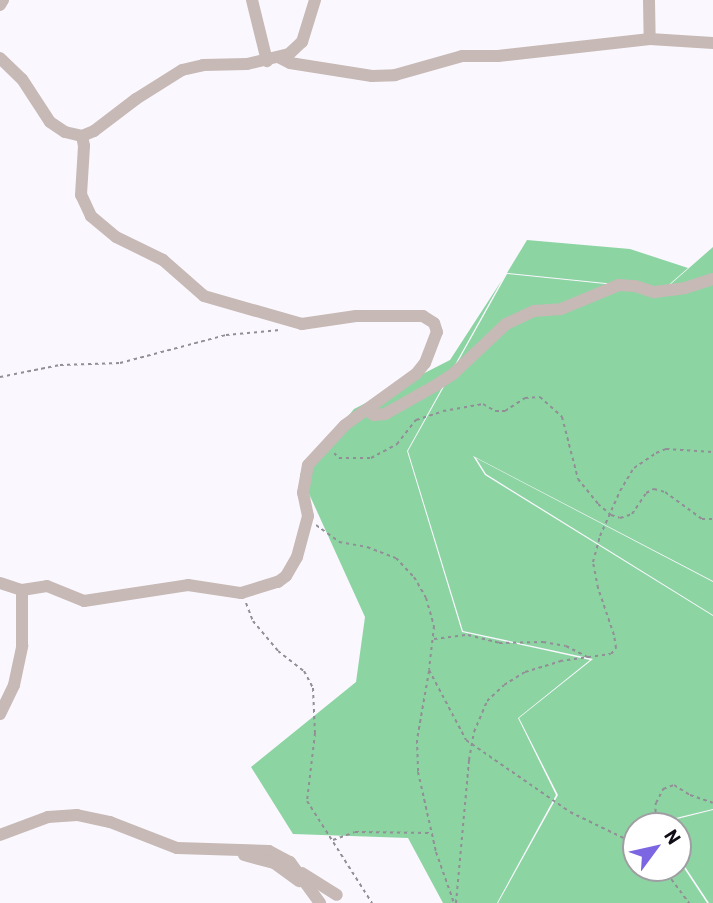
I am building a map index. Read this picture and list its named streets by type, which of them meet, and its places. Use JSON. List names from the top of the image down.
{
  "north": "top right"
}
